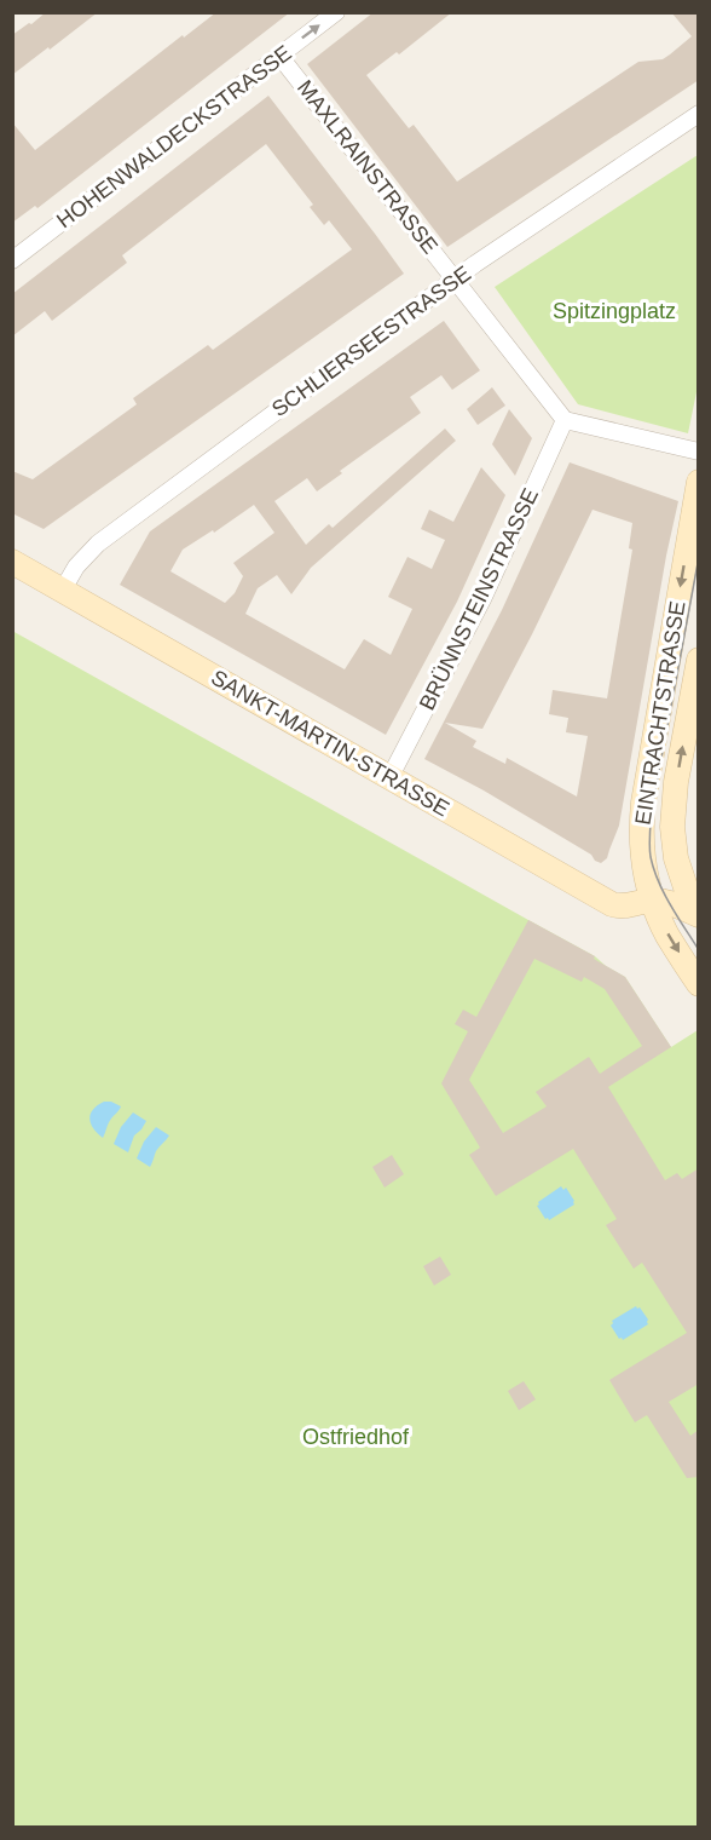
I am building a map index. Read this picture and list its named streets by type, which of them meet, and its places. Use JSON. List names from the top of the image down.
{
  "streets": {
    "street": [
      "HOHENWALDECKSTRASSE",
      "MAXLRAINSTRASSE",
      "SCHLIERSEESTRASSE",
      "BRÜNNSTEINSTRASSE",
      "EINTRACHTSTRASSE",
      "SANKT-MARTIN-STRASSE"
    ]
  },
  "crossings": [
    ["HOHENWALDECKSTRASSE", "MAXLRAINSTRASSE"],
    ["MAXLRAINSTRASSE", "SCHLIERSEESTRASSE"],
    ["SCHLIERSEESTRASSE", "SANKT-MARTIN-STRASSE"],
    ["BRÜNNSTEINSTRASSE", "SANKT-MARTIN-STRASSE"],
    ["EINTRACHTSTRASSE", "SANKT-MARTIN-STRASSE"]
  ],
  "parks": ["Spitzingplatz", "Ostfriedhof"]
}
